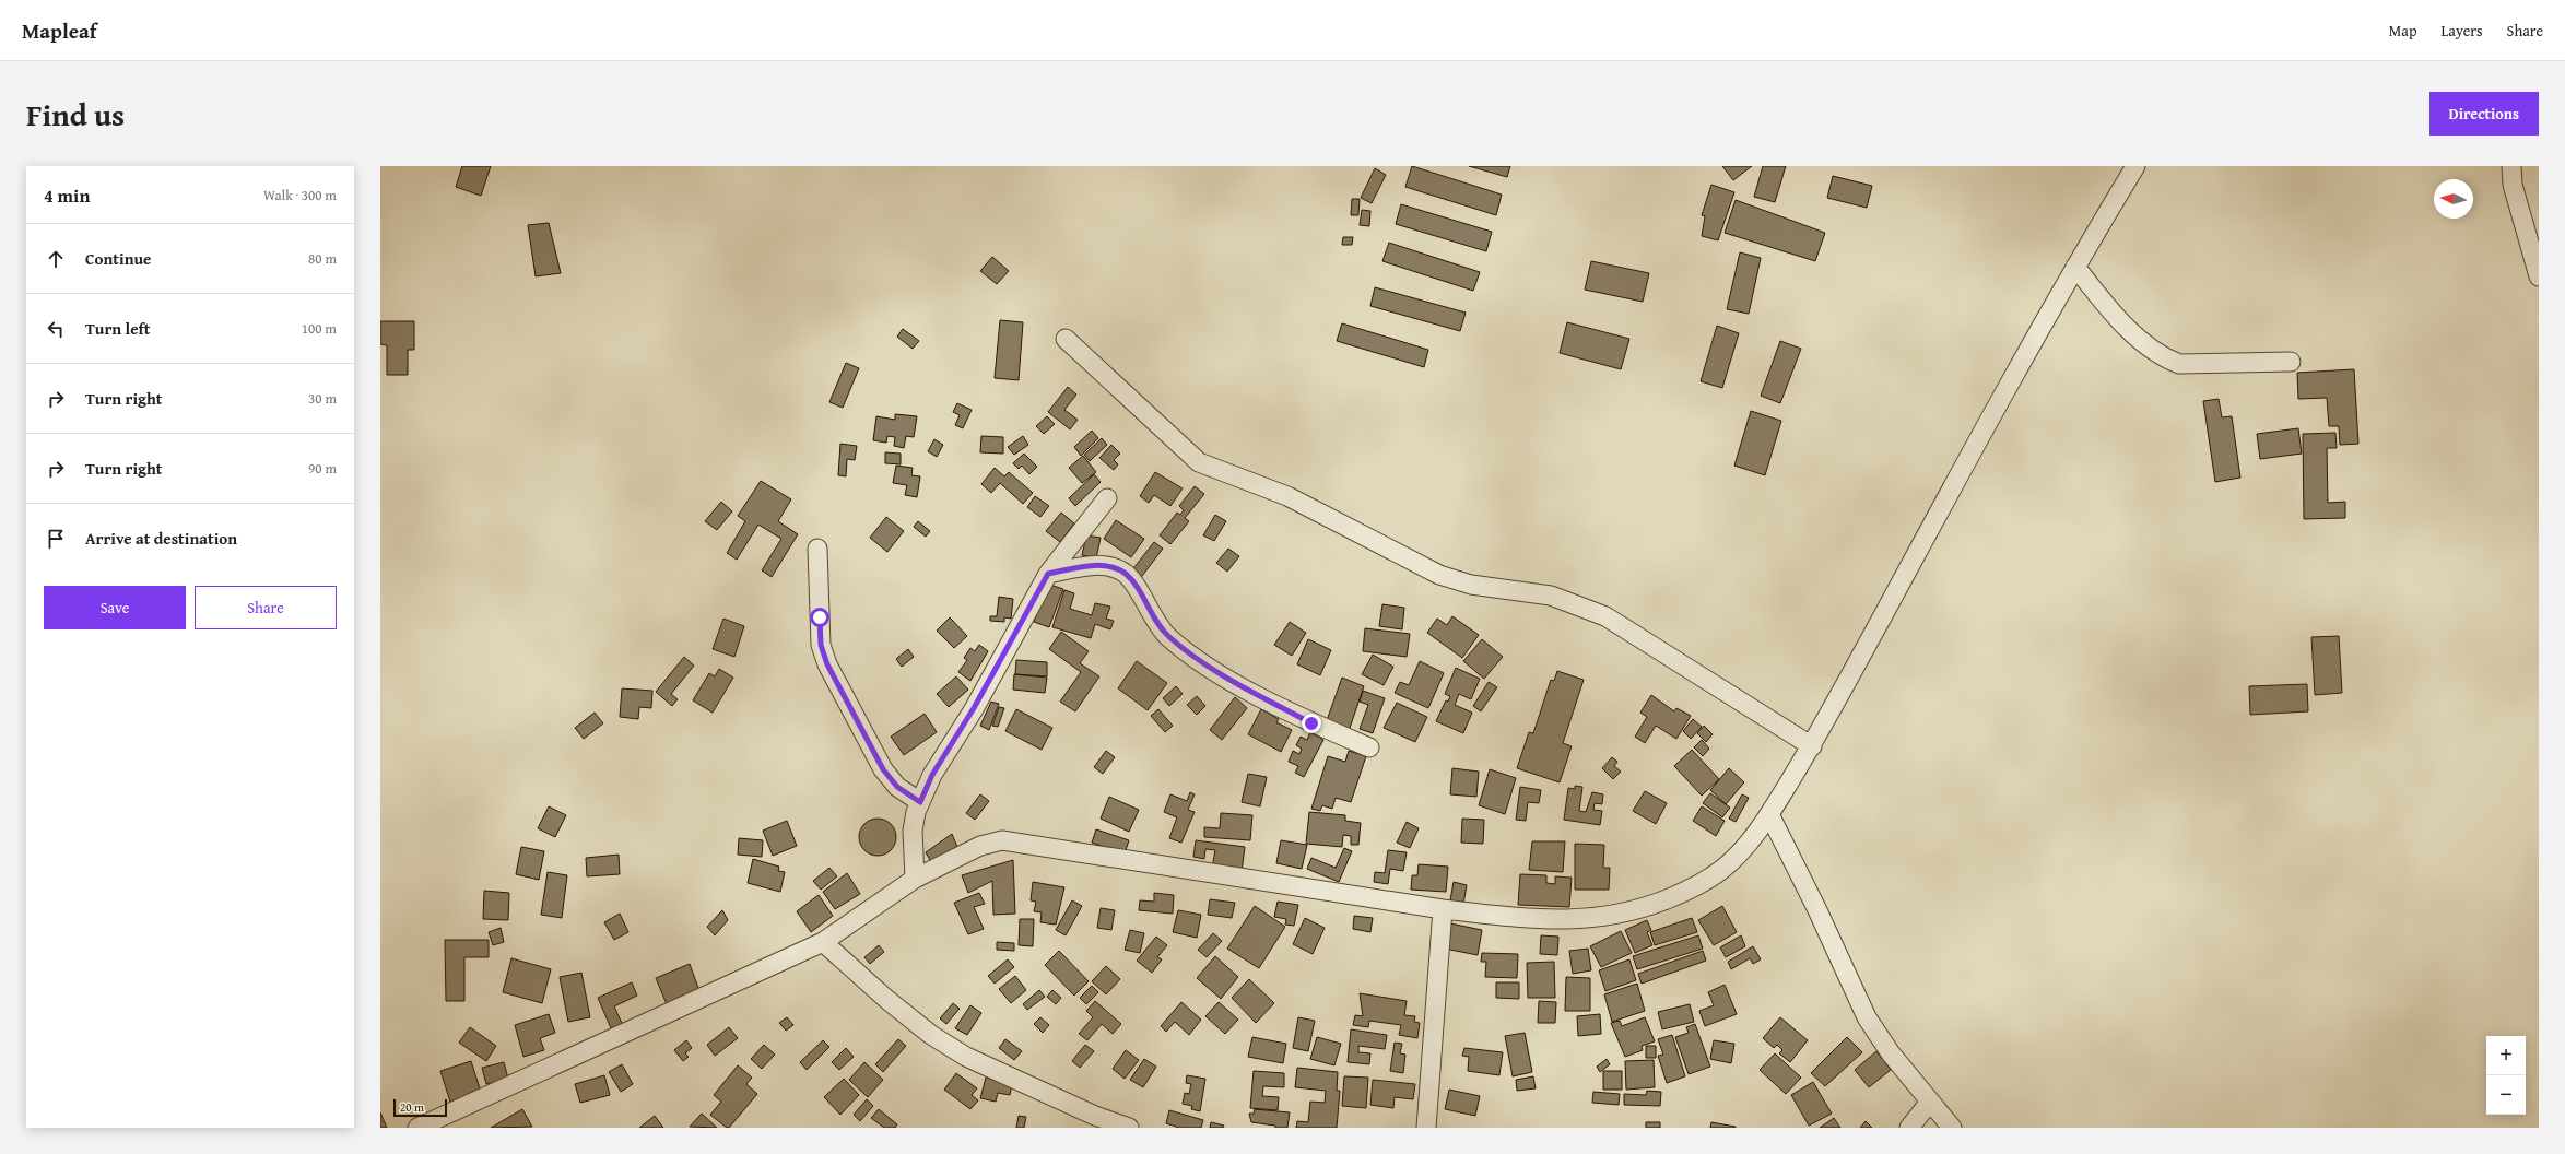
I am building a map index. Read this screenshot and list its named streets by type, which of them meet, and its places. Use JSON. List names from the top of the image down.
{
  "scale_bar": "20 m",
  "north": "left",
  "page": {
    "header": "Mapleaf",
    "nav": ["Map", "Layers", "Share"],
    "title": "Find us",
    "buttons": [
      "Directions",
      ["Save", "Share"]
    ],
    "heading": ["4 min", "Walk · 300 m"],
    "list": [
      ["Continue", "80 m"],
      ["Turn left", "100 m"],
      ["Turn right", "30 m"],
      ["Turn right", "90 m"],
      "Arrive at destination"
    ],
    "map_buttons": ["+", "−"],
    "scale": "20 m"
  }
}
